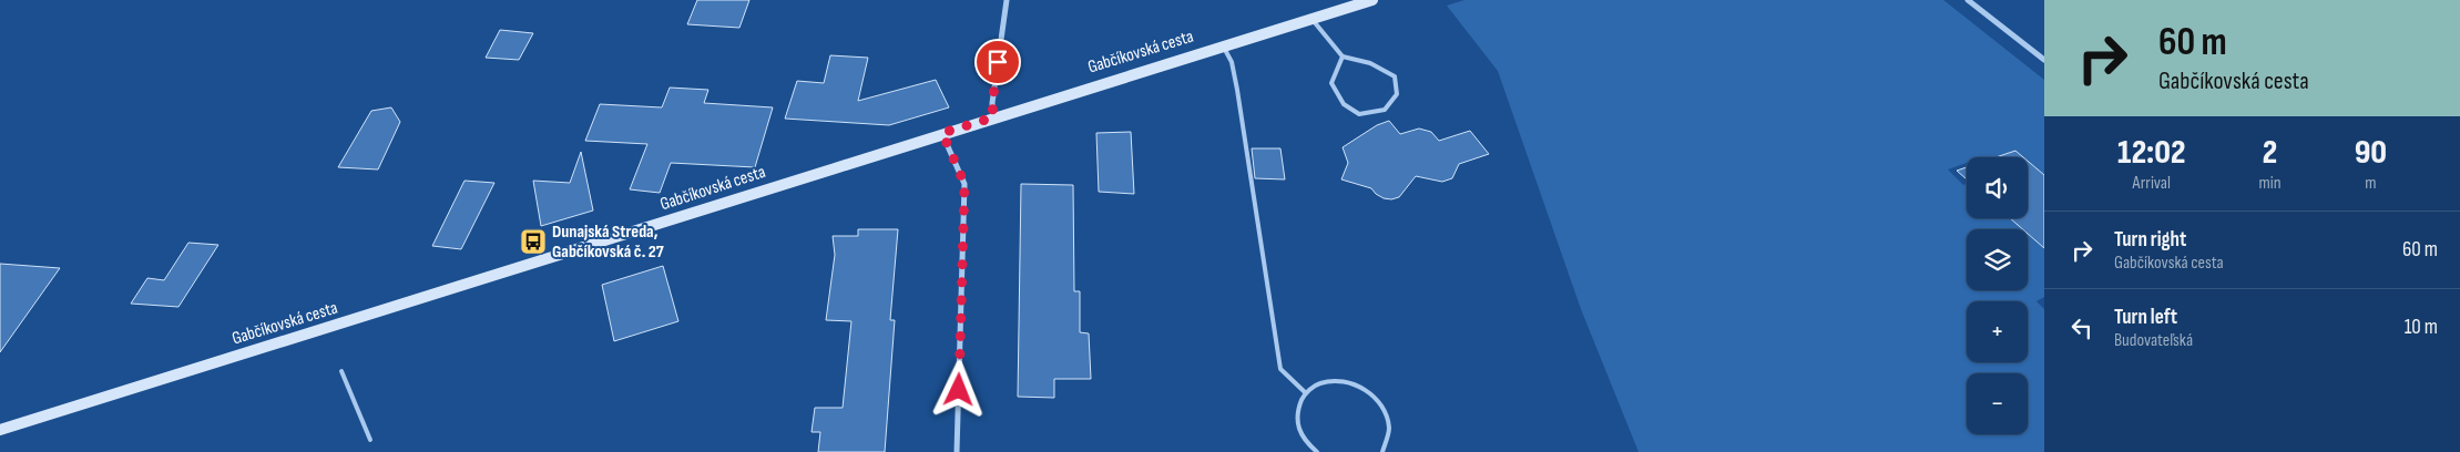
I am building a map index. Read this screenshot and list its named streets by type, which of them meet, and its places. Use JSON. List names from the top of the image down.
{
  "streets": {
    "main road": ["Gabčíkovská cesta"]
  },
  "places": {
    "bus stop": ["Dunajská Streda, Gabčíkovská č. 27"]
  },
  "page": {
    "turn": ["60 m", "Gabčíkovská cesta"],
    "eta": [
      "12:02",
      "Arrival",
      "2",
      "min",
      "90",
      "m"
    ],
    "map_buttons": ["+", "−"],
    "list": [
      {
        "name": "Turn right",
        "note": "Gabčíkovská cesta",
        "value": "60 m"
      },
      {
        "name": "Turn left",
        "note": "Budovateľská",
        "value": "10 m"
      }
    ]
  }
}
